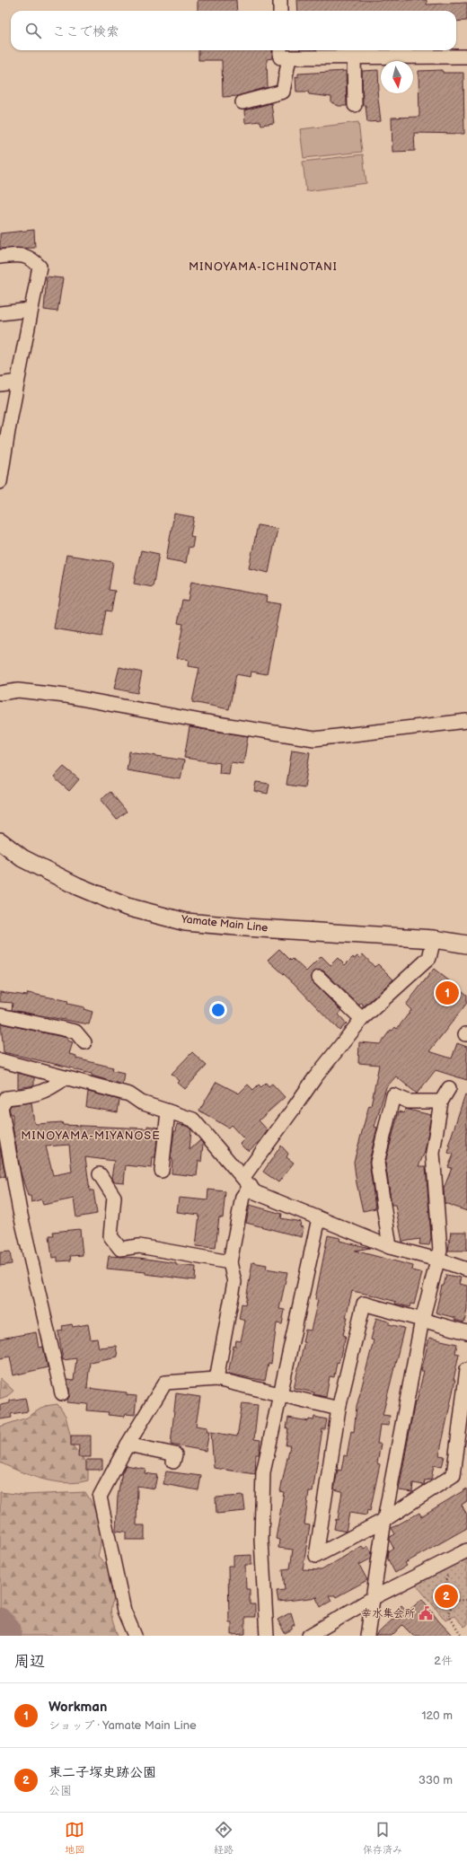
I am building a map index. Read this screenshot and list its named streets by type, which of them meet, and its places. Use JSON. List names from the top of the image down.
{
  "streets": {
    "main road": ["Yamate Main Line"]
  },
  "districts": ["MINOYAMA-ICHINOTANI", "MINOYAMA-MIYANOSE"],
  "places": {
    "public building": ["幸水集会所"]
  },
  "north": "bottom",
  "page": {
    "search": "ここで検索",
    "pins": ["1", "2"],
    "heading": ["周辺", "2件"],
    "list": [
      {
        "mark": "1",
        "name": "Workman",
        "note": "ショップ · Yamate Main Line",
        "value": "120 m"
      },
      {
        "mark": "2",
        "name": "東二子塚史跡公園",
        "note": "公園",
        "value": "330 m"
      }
    ],
    "nav": ["地図", "経路", "保存済み"]
  }
}
